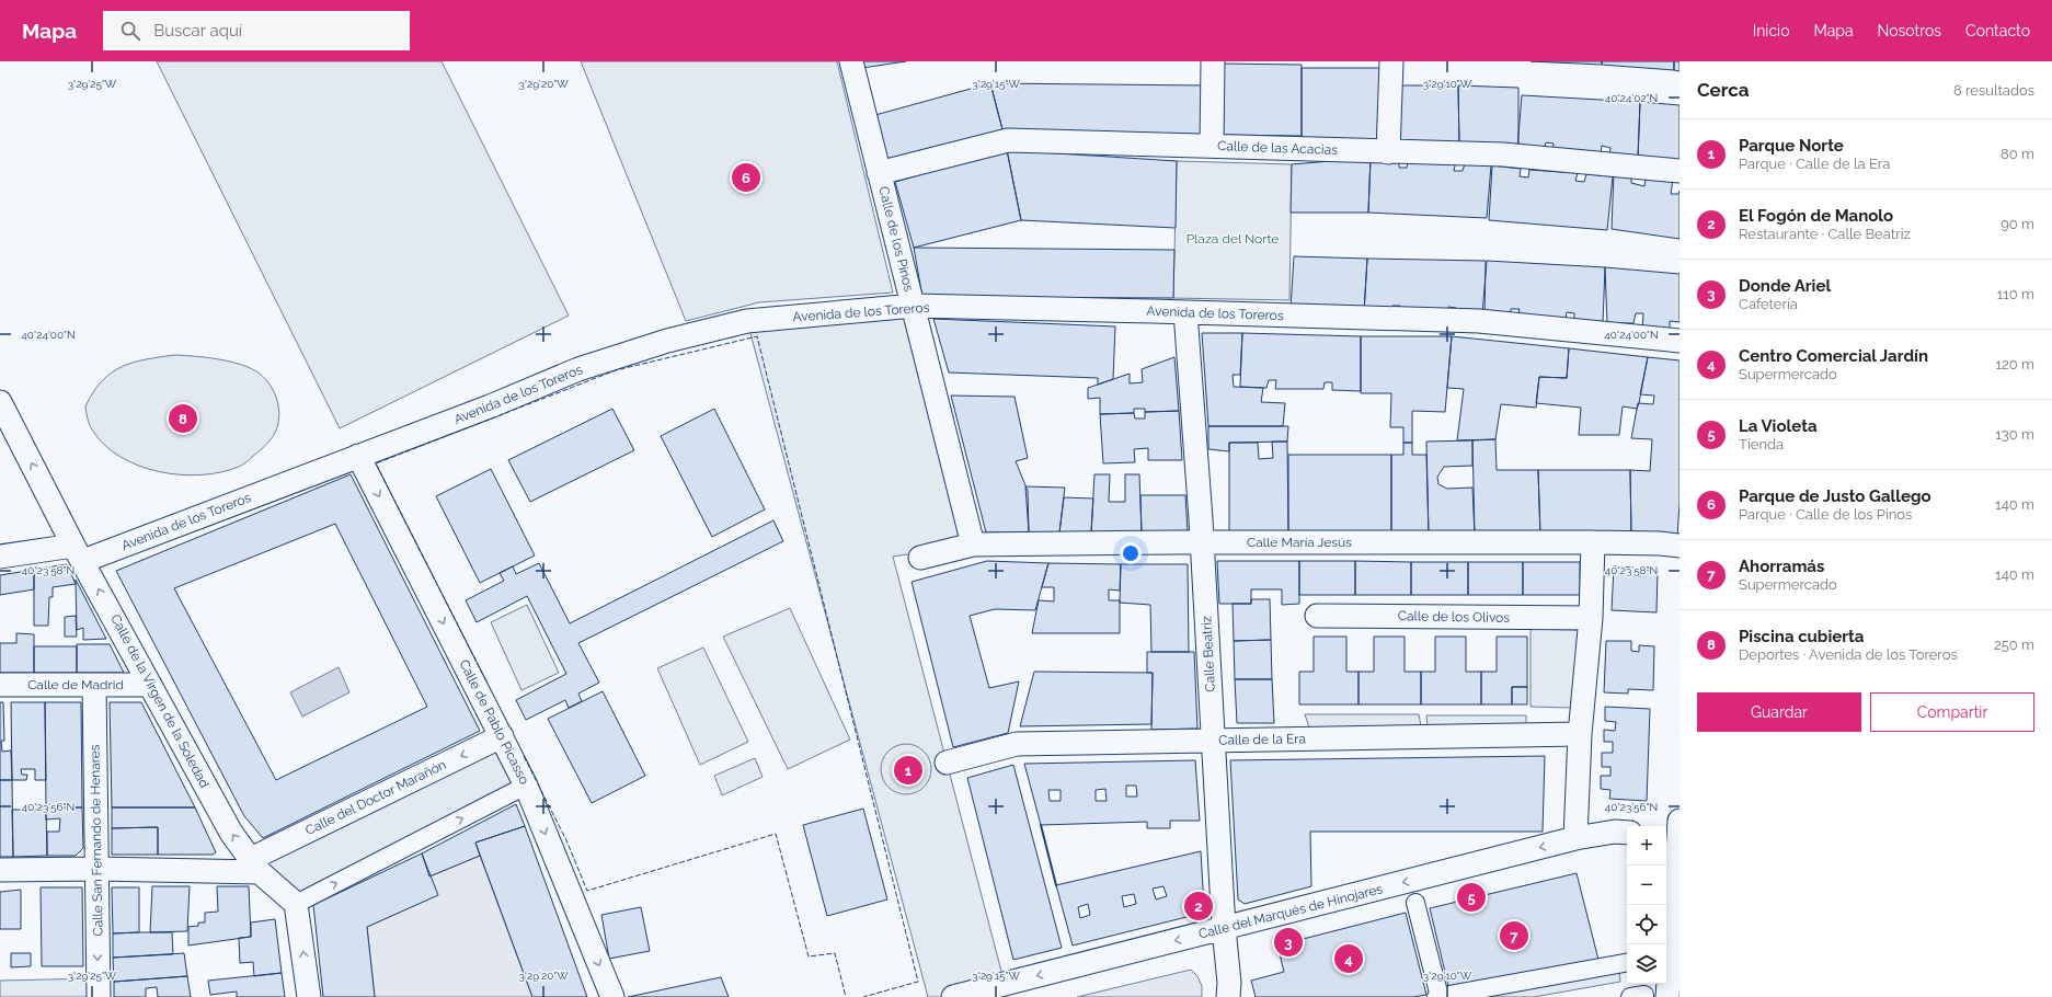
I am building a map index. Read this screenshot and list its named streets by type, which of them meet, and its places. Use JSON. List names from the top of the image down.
{
  "streets": {
    "street": [
      "Calle de las Acacias",
      "Calle de los Pinos",
      "Avenida de los Toreros",
      "Calle María Jesús",
      "Calle de los Olivos",
      "Calle Beatriz",
      "Calle de Madrid",
      "Calle de la Virgen de la Soledad",
      "Calle de Pablo Picasso",
      "Calle de la Era",
      "Calle del Doctor Marañón",
      "Calle San Fernando de Henares",
      "Calle del Marqués de Hinojares"
    ]
  },
  "crossings": [
    ["Calle de las Acacias", "Calle de los Pinos"],
    ["Calle de los Pinos", "Avenida de los Toreros"],
    ["Calle de los Pinos", "Calle María Jesús"],
    ["Avenida de los Toreros", "Calle Beatriz"],
    ["Avenida de los Toreros", "Calle de la Virgen de la Soledad"],
    ["Avenida de los Toreros", "Calle de Pablo Picasso"],
    ["Calle María Jesús", "Calle Beatriz"],
    ["Calle Beatriz", "Calle de la Era"],
    ["Calle Beatriz", "Calle del Marqués de Hinojares"],
    ["Calle de Madrid", "Calle de la Virgen de la Soledad"],
    ["Calle de Madrid", "Calle San Fernando de Henares"],
    ["Calle de la Virgen de la Soledad", "Calle del Doctor Marañón"],
    ["Calle de Pablo Picasso", "Calle del Doctor Marañón"],
    ["Calle del Doctor Marañón", "Calle San Fernando de Henares"]
  ],
  "one_way": ["Calle de la Virgen de la Soledad", "Calle de Pablo Picasso", "Calle del Marqués de Hinojares"],
  "parks": ["Plaza del Norte"],
  "page": {
    "header": "Mapa",
    "search": "Buscar aquí",
    "nav": [
      "Inicio",
      "Mapa",
      "Nosotros",
      "Contacto"
    ],
    "heading": ["Cerca", "8 resultados"],
    "list": [
      {
        "mark": "1",
        "name": "Parque Norte",
        "note": "Parque · Calle de la Era",
        "value": "80 m"
      },
      {
        "mark": "2",
        "name": "El Fogón de Manolo",
        "note": "Restaurante · Calle Beatriz",
        "value": "90 m"
      },
      {
        "mark": "3",
        "name": "Donde Ariel",
        "note": "Cafetería",
        "value": "110 m"
      },
      {
        "mark": "4",
        "name": "Centro Comercial Jardín",
        "note": "Supermercado",
        "value": "120 m"
      },
      {
        "mark": "5",
        "name": "La Violeta",
        "note": "Tienda",
        "value": "130 m"
      },
      {
        "mark": "6",
        "name": "Parque de Justo Gallego",
        "note": "Parque · Calle de los Pinos",
        "value": "140 m"
      },
      {
        "mark": "7",
        "name": "Ahorramás",
        "note": "Supermercado",
        "value": "140 m"
      },
      {
        "mark": "8",
        "name": "Piscina cubierta",
        "note": "Deportes · Avenida de los Toreros",
        "value": "250 m"
      }
    ],
    "pins": [
      "6",
      "8",
      "1",
      "5",
      "2",
      "7",
      "3",
      "4"
    ],
    "buttons": ["Guardar", "Compartir"],
    "map_buttons": ["+", "−"]
  },
  "coordinates": [
    "3°29'25\"W",
    "3°29'20\"W",
    "3°29'15\"W",
    "3°29'10\"W",
    "40°24'02\"N",
    "40°24'00\"N",
    "40°23'58\"N",
    "40°23'56\"N"
  ]
}
